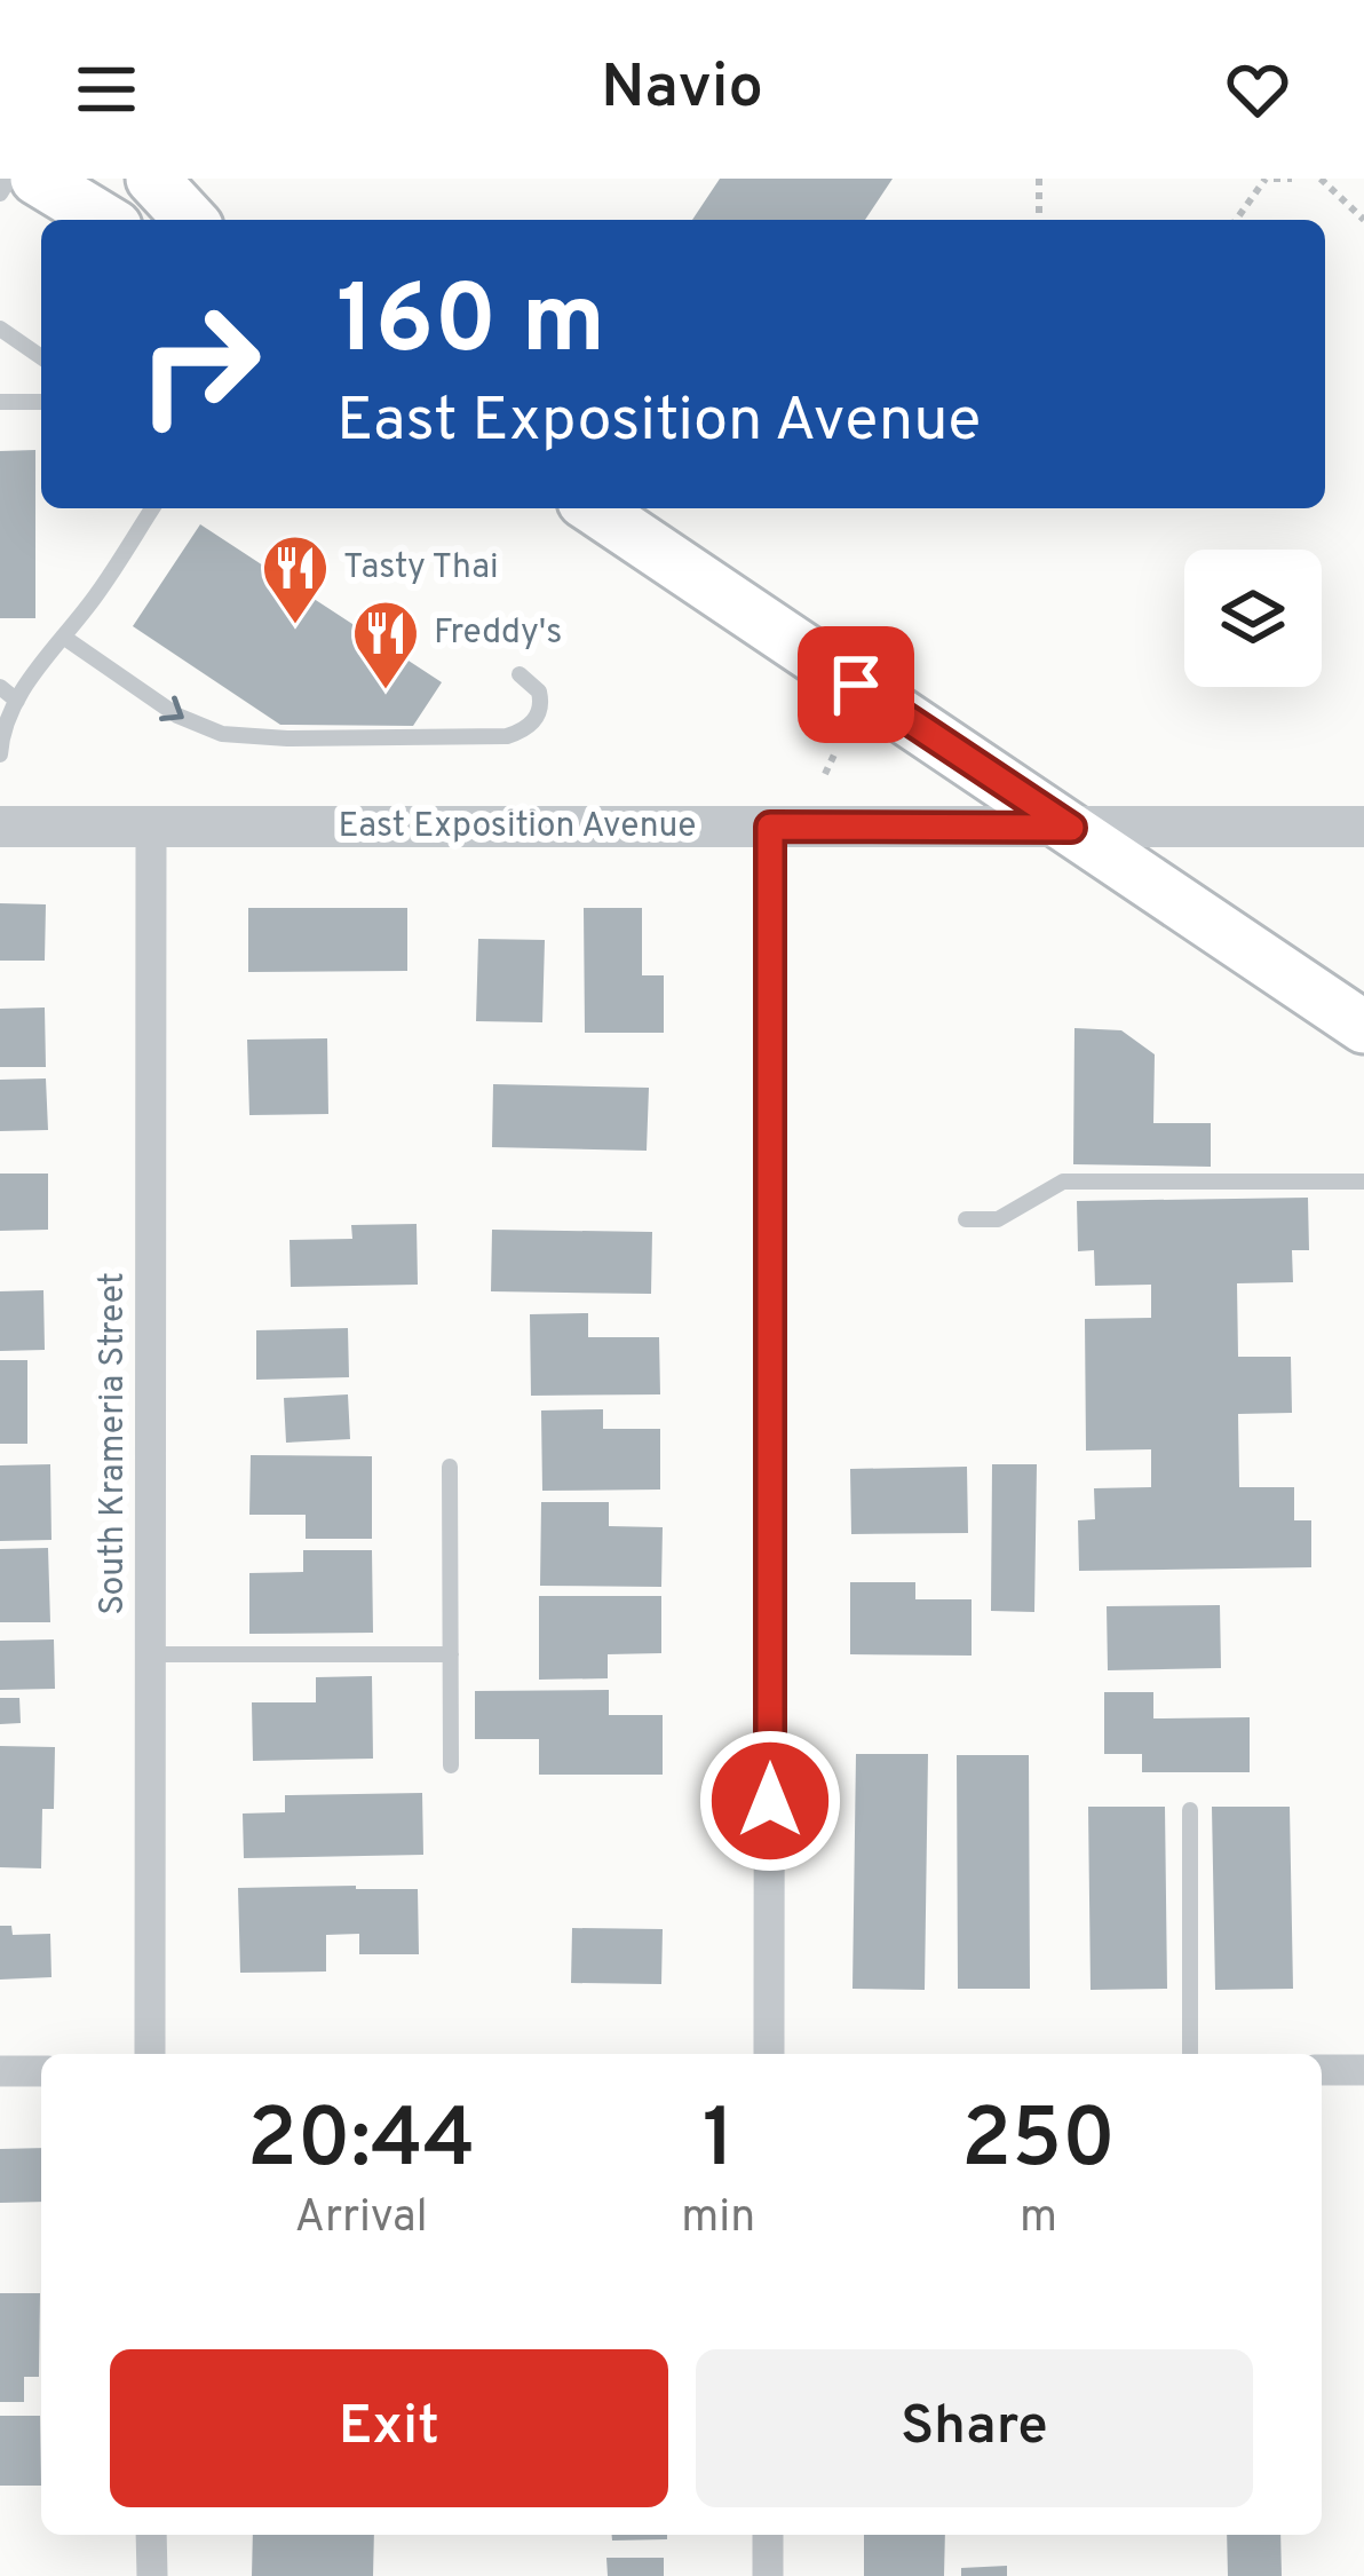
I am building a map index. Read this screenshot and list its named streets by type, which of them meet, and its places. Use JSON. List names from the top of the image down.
{
  "streets": {
    "street": ["East Exposition Avenue", "South Krameria Street"]
  },
  "crossings": [
    ["East Exposition Avenue", "South Krameria Street"]
  ],
  "places": {
    "restaurant": ["Tasty Thai", "Freddy's"]
  },
  "page": {
    "header": "Navio",
    "turn": ["160 m", "East Exposition Avenue"],
    "eta": [
      "20:44",
      "Arrival",
      "1",
      "min",
      "250",
      "m"
    ],
    "buttons": ["Exit", "Share"]
  }
}
